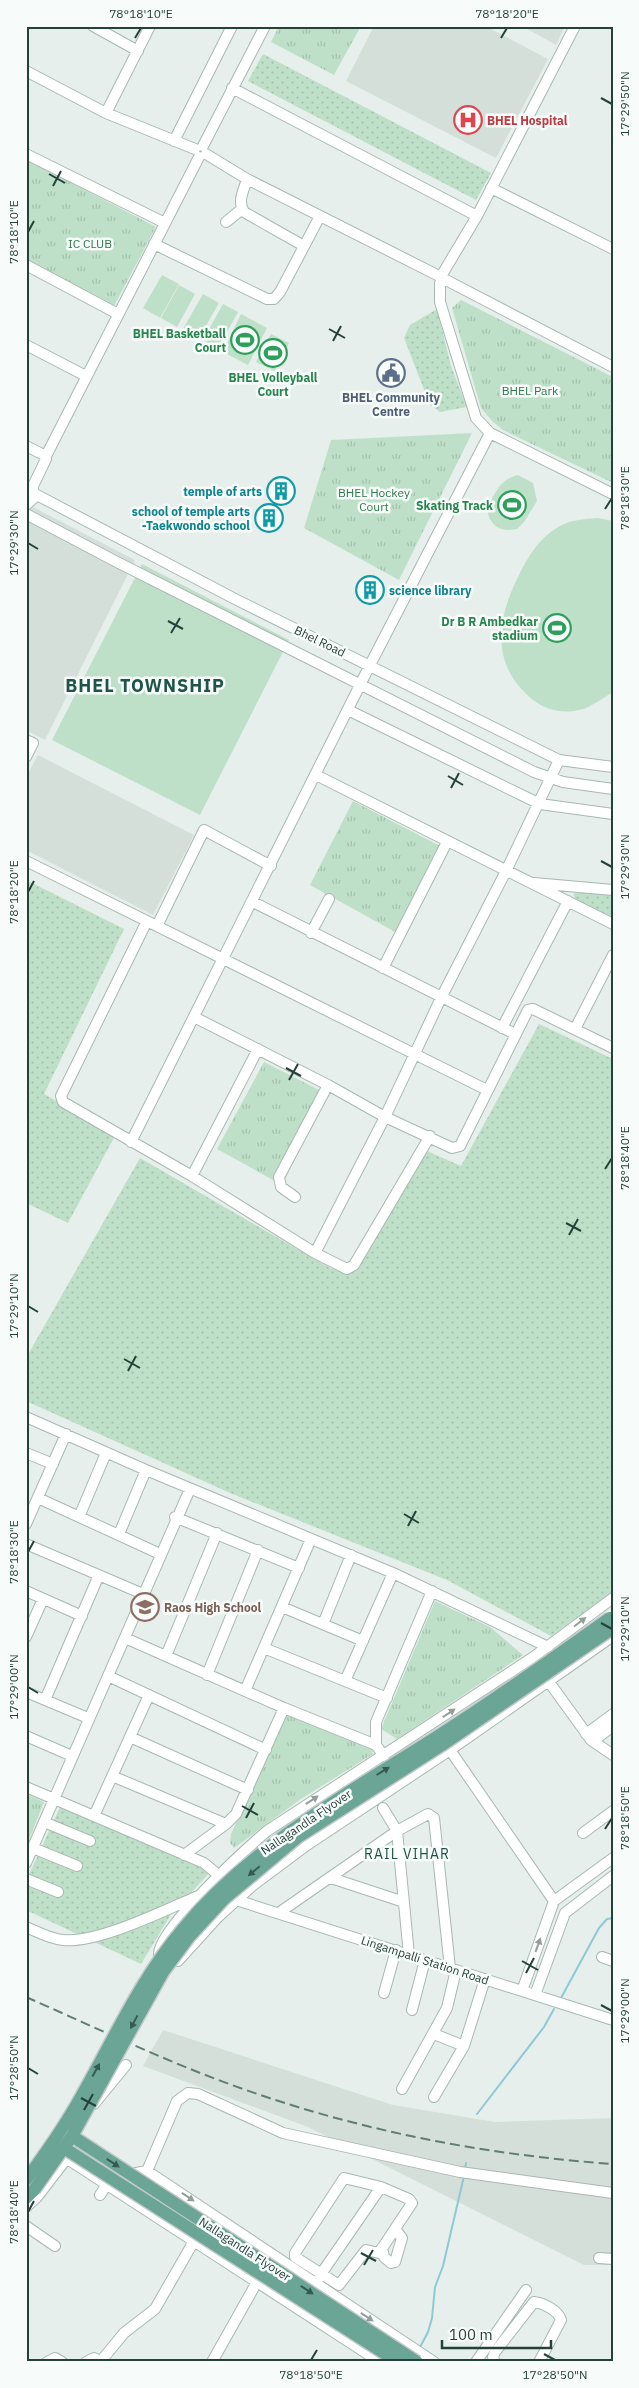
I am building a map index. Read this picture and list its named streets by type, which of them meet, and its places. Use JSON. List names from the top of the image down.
{
  "streets": {
    "main road": ["Nallagandla Flyover"],
    "street": ["Bhel Road", "Lingampalli Station Road"]
  },
  "districts": ["BHEL TOWNSHIP", "RAIL VIHAR"],
  "parks": ["IC CLUB", "BHEL Park", "BHEL Hockey Court"],
  "places": {
    "hospital": ["BHEL Hospital"],
    "sports": [
      "BHEL Basketball Court",
      "BHEL Volleyball Court",
      "Skating Track",
      "Dr B R Ambedkar stadium"
    ],
    "public building": ["BHEL Community Centre"],
    "building": ["temple of arts", "school of temple arts -Taekwondo school", "science library"],
    "school or university": ["Raos High School"]
  },
  "scale_bar": "100 m",
  "coordinates": [
    "78°18'10\"E",
    "78°18'20\"E",
    "17°29'50\"N",
    "78°18'30\"E",
    "17°29'30\"N",
    "78°18'40\"E",
    "17°29'10\"N",
    "17°29'00\"N",
    "78°18'50\"E",
    "17°28'50\"N"
  ]
}
